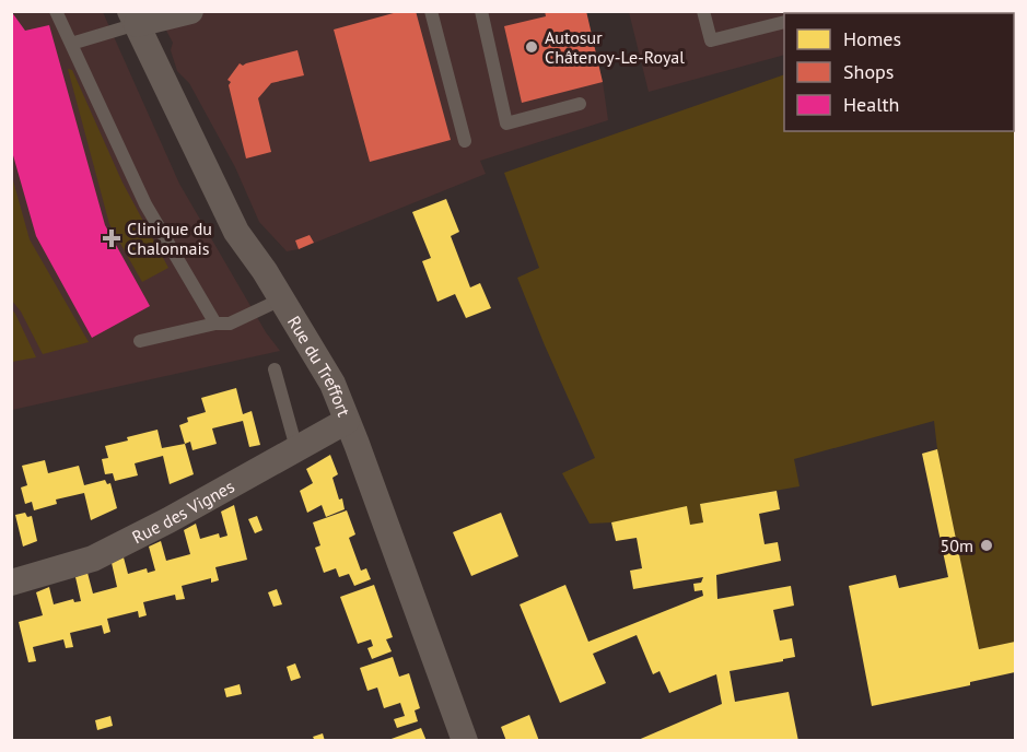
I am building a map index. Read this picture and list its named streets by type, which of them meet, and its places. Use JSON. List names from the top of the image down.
{
  "streets": {
    "street": ["Rue du Treffort", "Rue des Vignes"]
  },
  "crossings": [
    ["Rue du Treffort", "Rue des Vignes"]
  ],
  "places": {
    "other": ["Autosur Châtenoy-Le-Royal", "50m"],
    "health": ["Clinique du Chalonnais"]
  },
  "legend": ["Homes", "Shops", "Health"]
}
